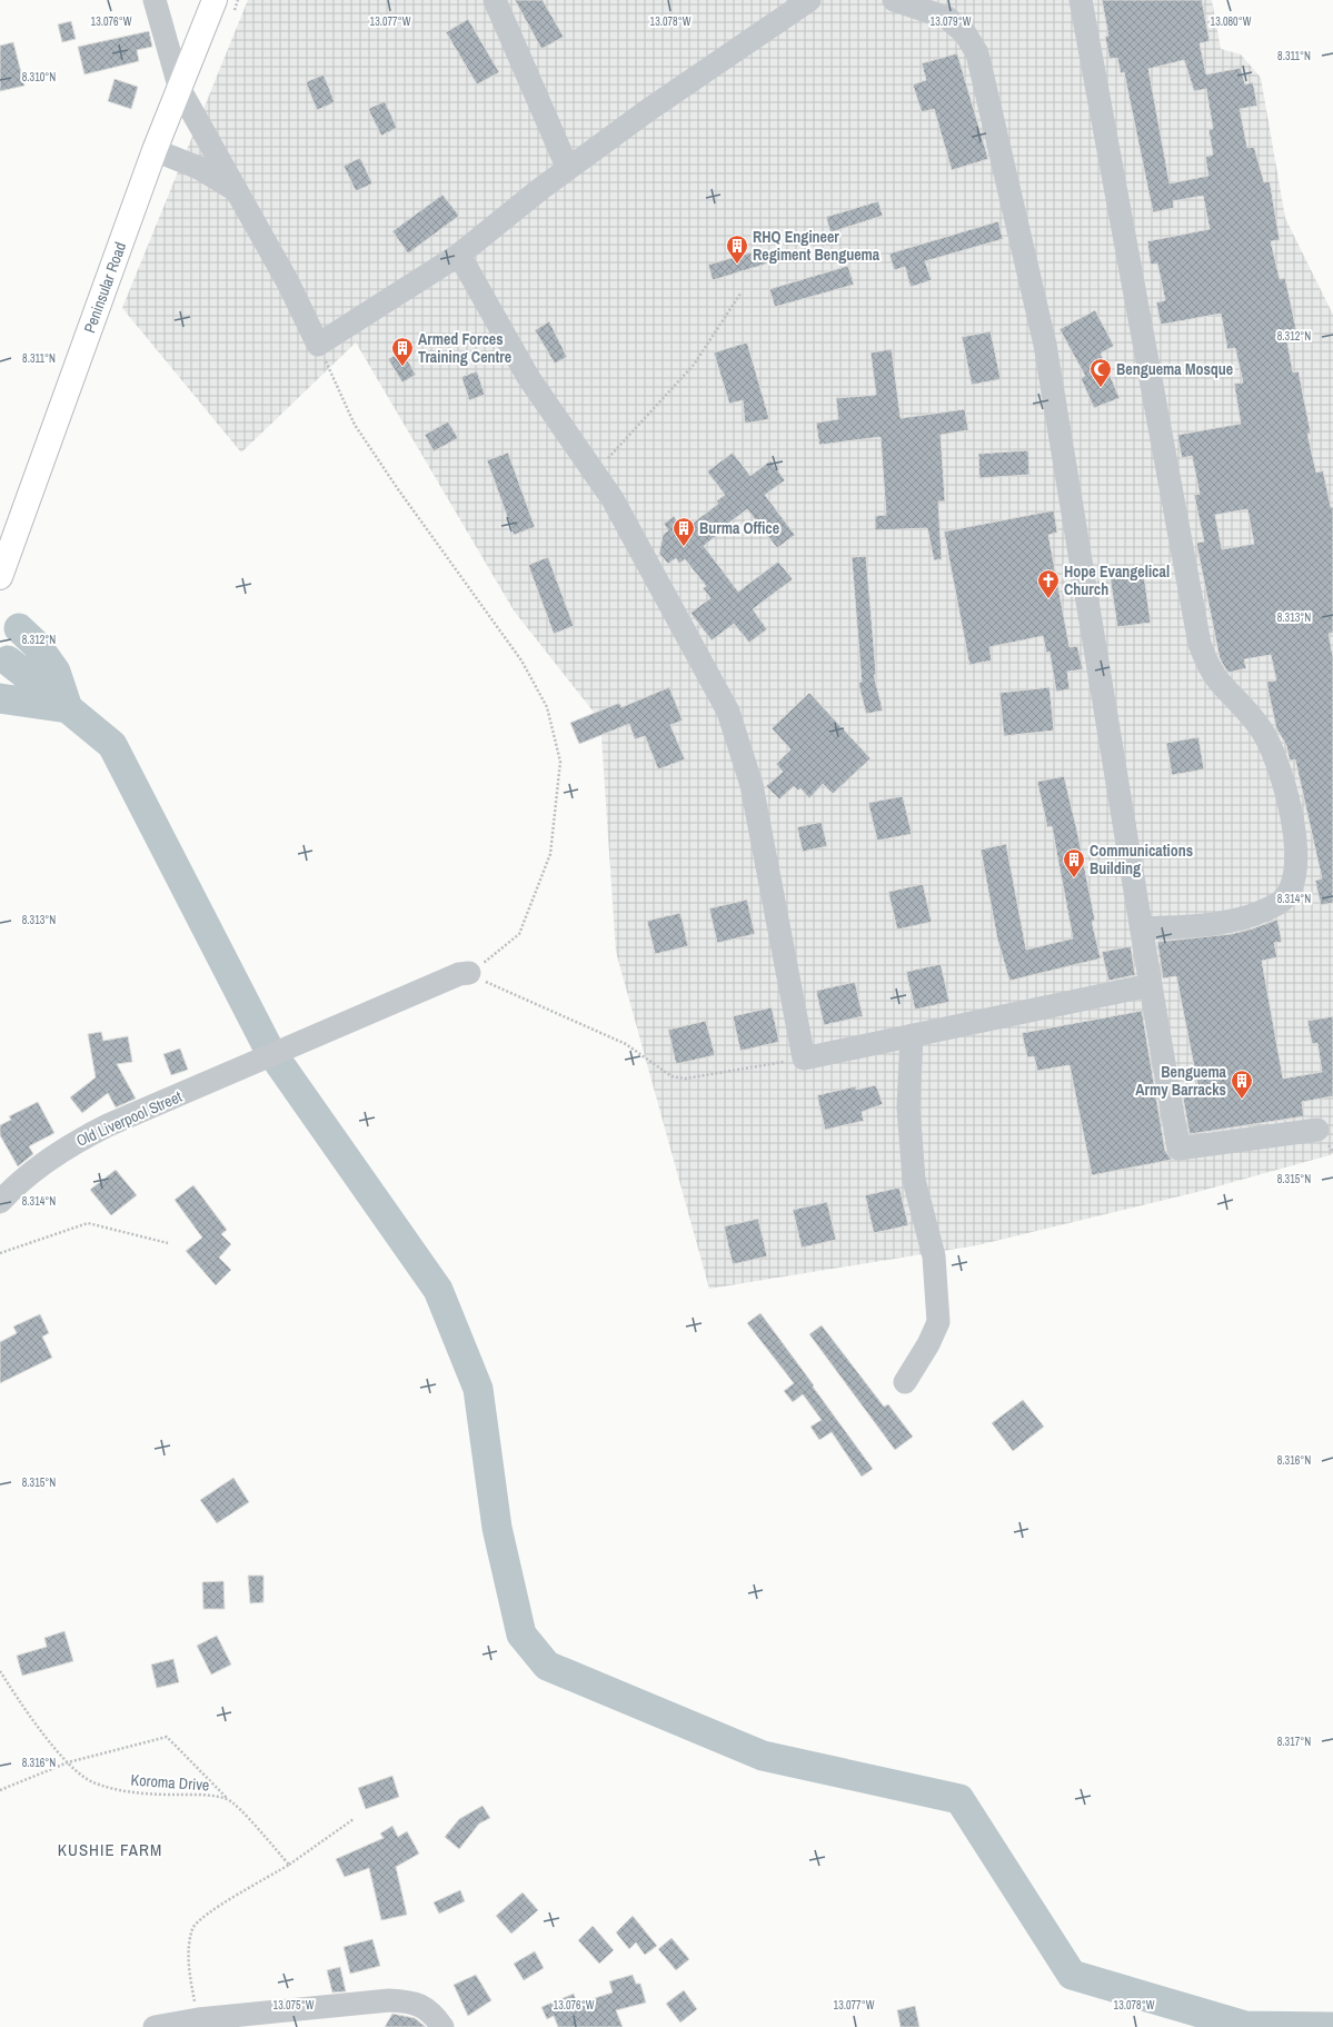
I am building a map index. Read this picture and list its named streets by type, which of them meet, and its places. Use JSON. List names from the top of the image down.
{
  "streets": {
    "main road": ["Peninsular Road"],
    "street": ["Old Liverpool Street"],
    "path": ["Koroma Drive"]
  },
  "districts": ["KUSHIE FARM"],
  "places": {
    "building": [
      "RHQ Engineer Regiment Benguema",
      "Armed Forces Training Centre",
      "Burma Office",
      "Communications Building",
      "Benguema Army Barracks"
    ],
    "mosque": ["Benguema Mosque"],
    "church": ["Hope Evangelical Church"]
  },
  "coordinates": [
    "13.076°W",
    "13.077°W",
    "13.078°W",
    "13.079°W",
    "13.080°W",
    "8.311°N",
    "8.310°N",
    "8.312°N",
    "8.313°N",
    "8.314°N",
    "8.315°N",
    "8.316°N",
    "8.317°N",
    "13.075°W"
  ]
}
